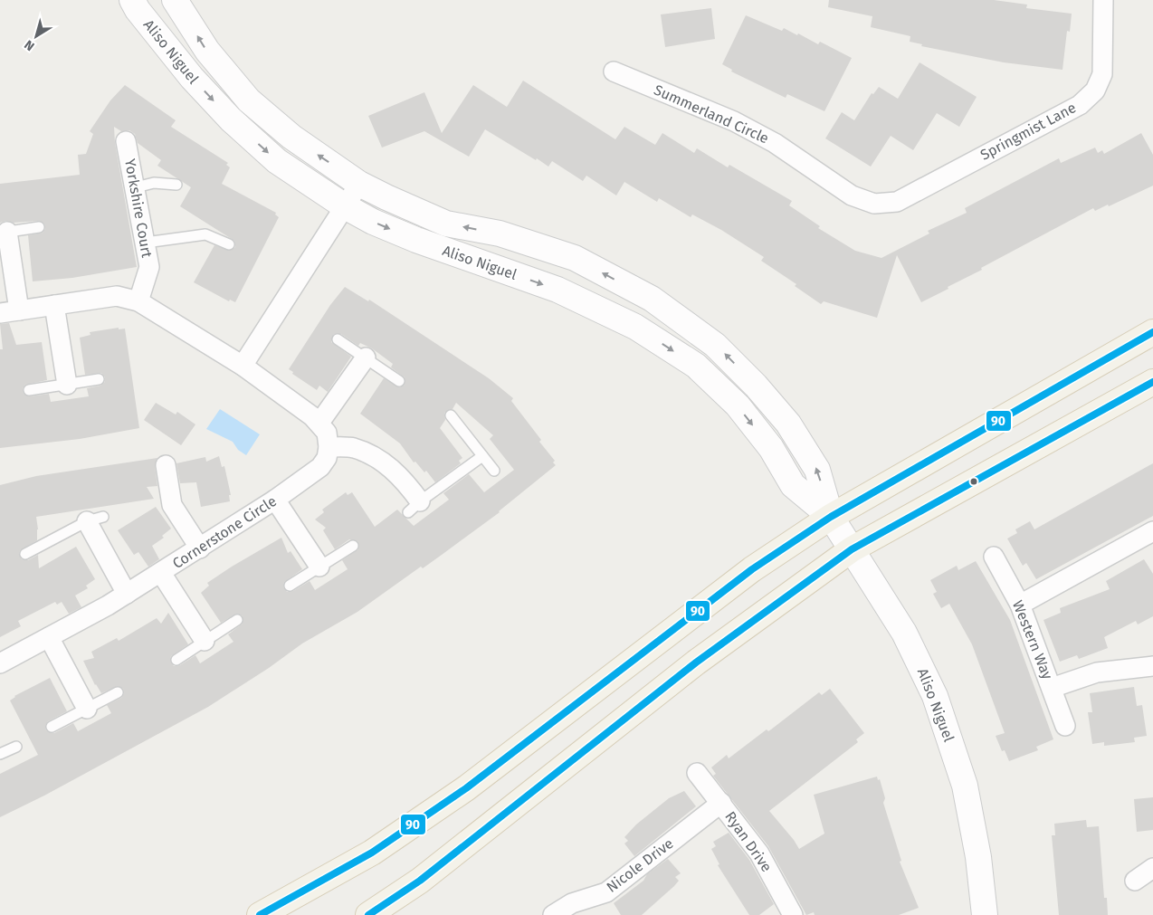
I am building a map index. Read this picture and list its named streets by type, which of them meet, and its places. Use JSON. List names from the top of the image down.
{
  "streets": {
    "street": [
      "Aliso Niguel",
      "Summerland Circle",
      "Springmist Lane",
      "Yorkshire Court",
      "Cornerstone Circle",
      "Western Way",
      "Ryan Drive",
      "Nicole Drive"
    ]
  },
  "crossings": [
    ["Summerland Circle", "Springmist Lane"],
    ["Ryan Drive", "Nicole Drive"]
  ],
  "lines": ["transit line 90"],
  "north": "bottom left"
}
